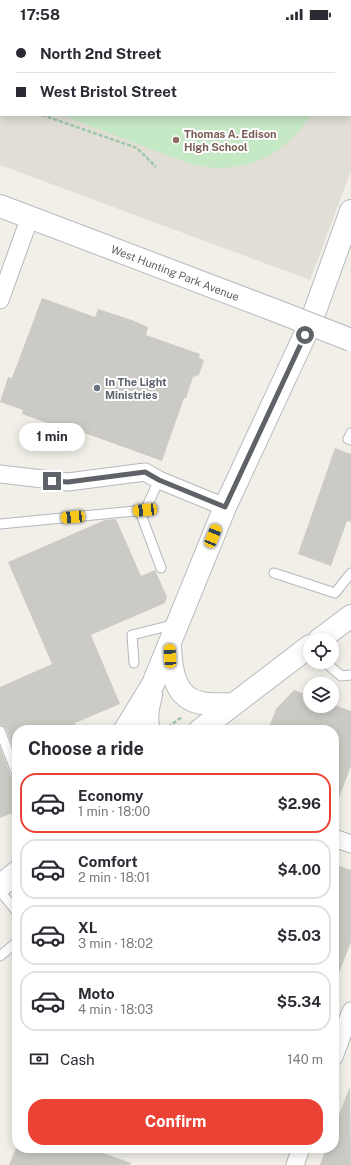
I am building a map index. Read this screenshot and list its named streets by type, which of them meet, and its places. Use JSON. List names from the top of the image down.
{
  "streets": {
    "street": ["West Hunting Park Avenue"]
  },
  "places": ["Thomas A. Edison High School", "In The Light Ministries"],
  "page": {
    "status": "17:58",
    "banner": ["North 2nd Street", "West Bristol Street"],
    "bubble": "1 min",
    "heading": "Choose a ride",
    "list": [
      {
        "name": "Economy",
        "note": "1 min · 18:00",
        "value": "$2.96"
      },
      {
        "name": "Comfort",
        "note": "2 min · 18:01",
        "value": "$4.00"
      },
      {
        "name": "XL",
        "note": "3 min · 18:02",
        "value": "$5.03"
      },
      {
        "name": "Moto",
        "note": "4 min · 18:03",
        "value": "$5.34"
      }
    ],
    "pay": ["Cash", "140 m"],
    "buttons": "Confirm"
  }
}
